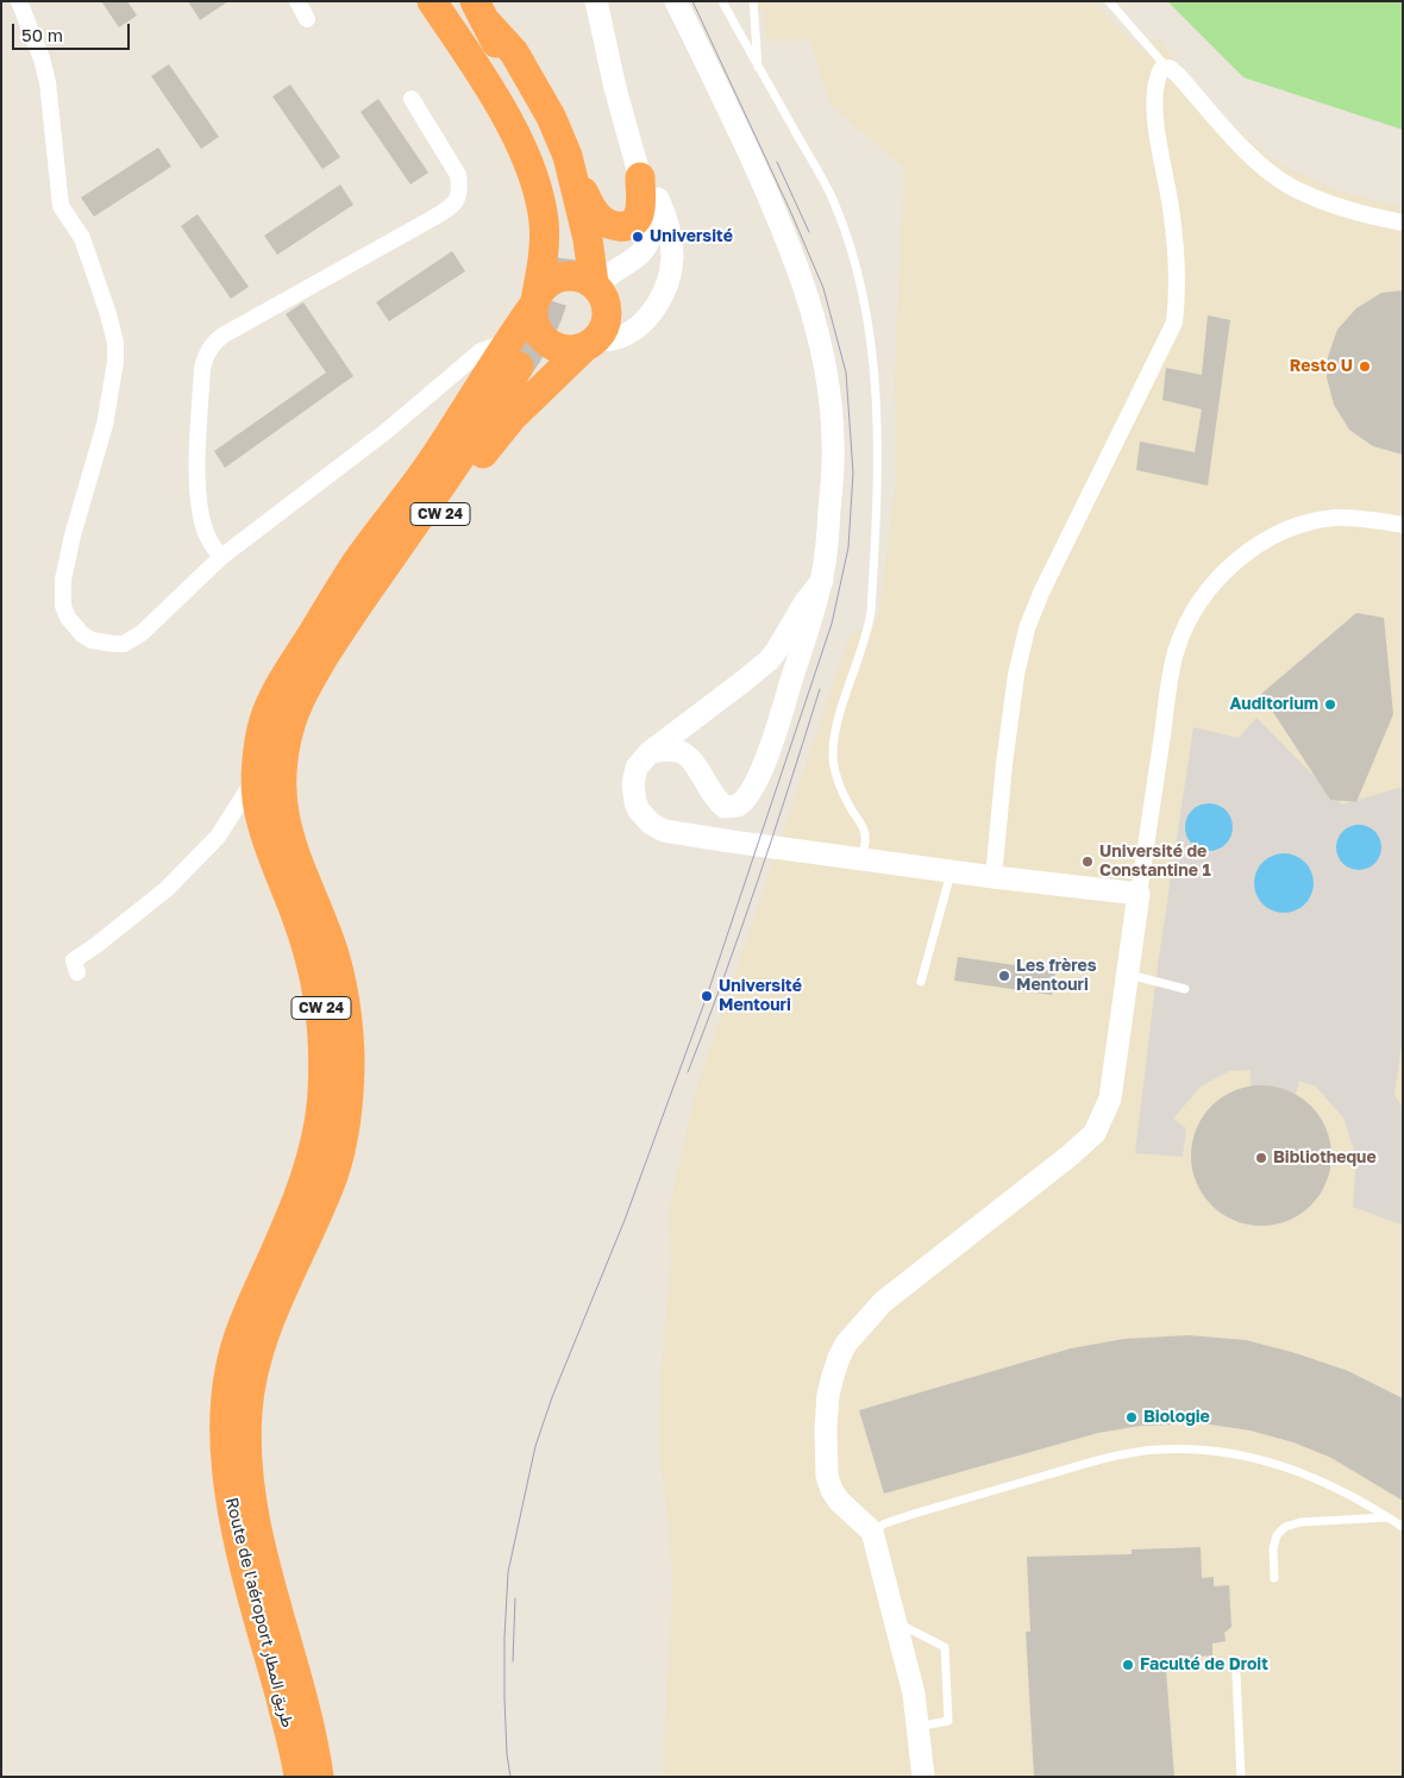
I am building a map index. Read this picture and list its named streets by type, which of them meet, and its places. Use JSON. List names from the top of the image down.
{
  "streets": {
    "highway": ["CW 24", "Route de l'aéroport طريق المطار"]
  },
  "crossings": [
    ["CW 24", "Route de l'aéroport طريق المطار"]
  ],
  "places": [
    "Université",
    "Resto U",
    "Auditorium",
    "Université de Constantine 1",
    "Les frères Mentouri",
    "Université Mentouri",
    "Bibliotheque",
    "Biologie",
    "Faculté de Droit"
  ],
  "scale_bar": "50 m"
}
